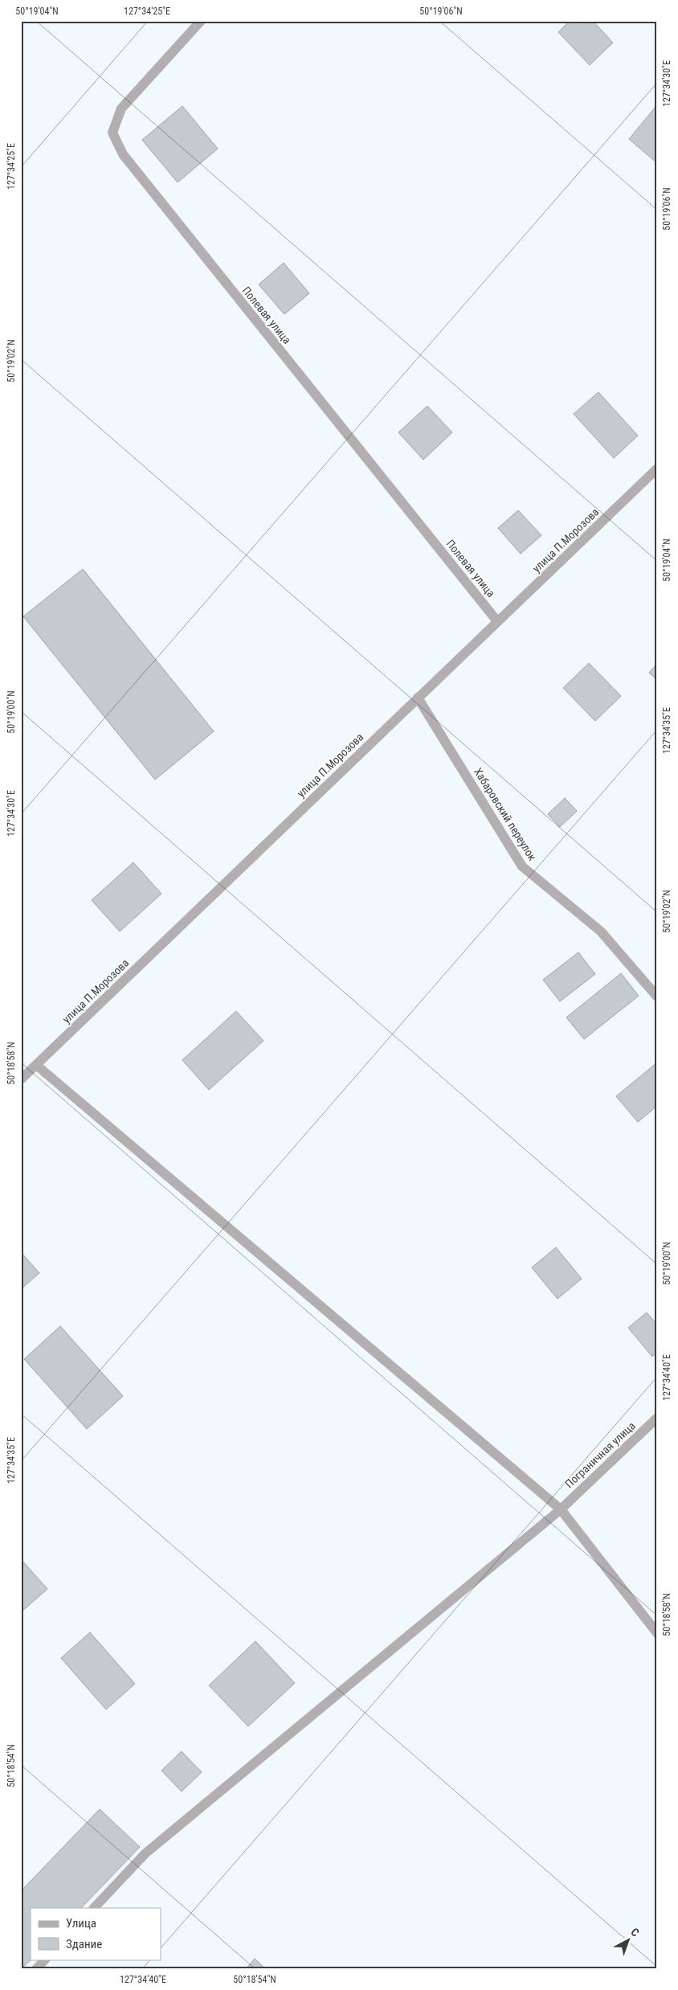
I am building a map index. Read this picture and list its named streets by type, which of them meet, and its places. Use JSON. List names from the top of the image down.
{
  "streets": {
    "street": [
      "Полевая улица",
      "улица П.Морозова",
      "Хабаровский переулок",
      "Пограничная улица"
    ]
  },
  "crossings": [
    ["Полевая улица", "улица П.Морозова"],
    ["улица П.Морозова", "Хабаровский переулок"]
  ],
  "legend": ["Улица", "Здание"],
  "north": "top right",
  "coordinates": [
    "50°19'04\"N",
    "127°34'25\"E",
    "50°19'06\"N",
    "127°34'30\"E",
    "50°19'02\"N",
    "50°19'00\"N",
    "127°34'35\"E",
    "50°18'58\"N",
    "127°34'40\"E",
    "50°18'54\"N"
  ]
}
